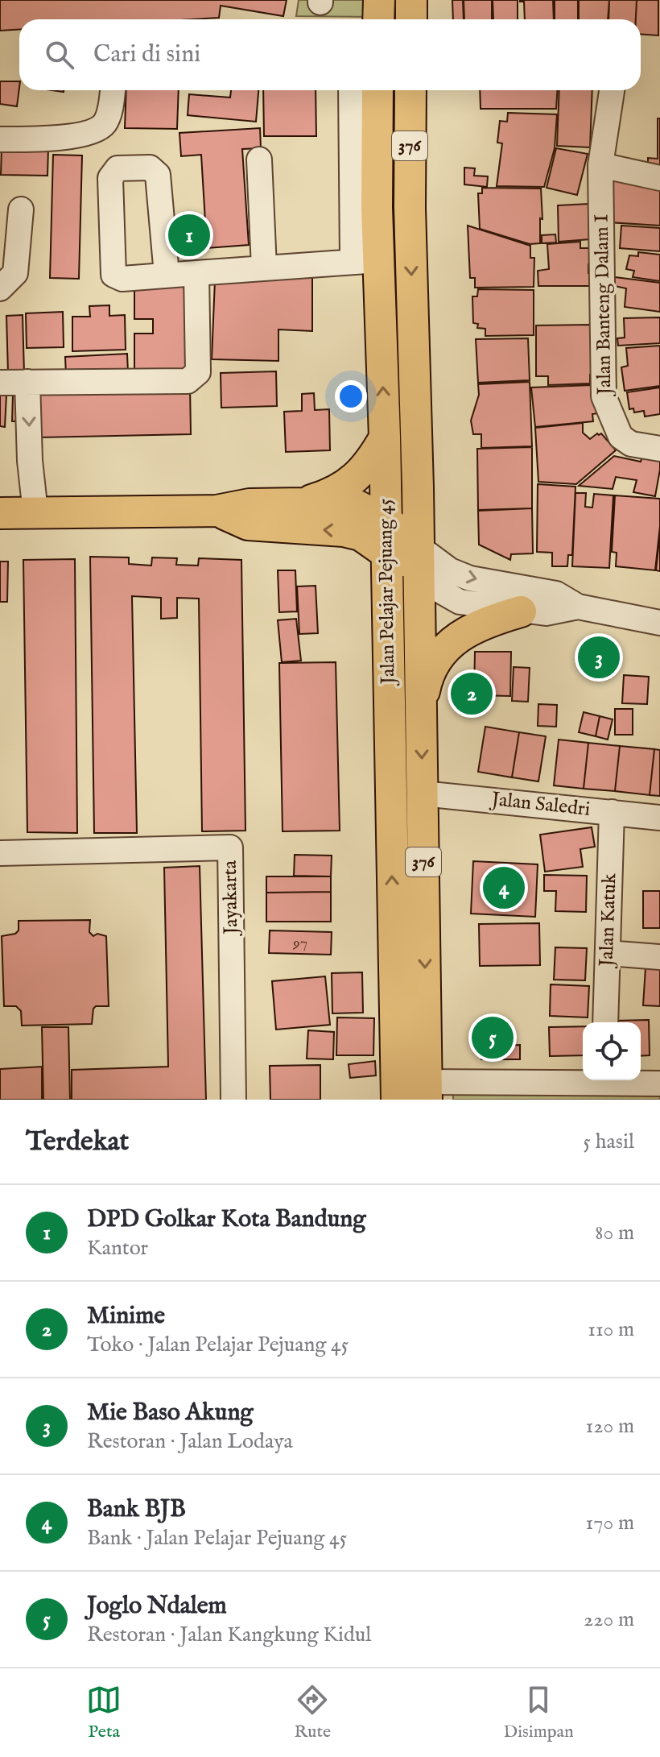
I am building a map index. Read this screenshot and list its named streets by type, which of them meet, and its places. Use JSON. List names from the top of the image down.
{
  "streets": {
    "main road": ["376", "Jalan Pelajar Pejuang 45"],
    "street": [
      "Jalan Banteng Dalam I",
      "Jalan Saledri",
      "Jayakarta",
      "Jalan Katuk"
    ]
  },
  "crossings": [
    ["Jalan Pelajar Pejuang 45", "Jalan Saledri"],
    ["Jalan Saledri", "Jalan Katuk"]
  ],
  "house_numbers": ["97"],
  "page": {
    "search": "Cari di sini",
    "pins": [
      "1",
      "3",
      "2",
      "4",
      "5"
    ],
    "heading": ["Terdekat", "5 hasil"],
    "list": [
      {
        "mark": "1",
        "name": "DPD Golkar Kota Bandung",
        "note": "Kantor",
        "value": "80 m"
      },
      {
        "mark": "2",
        "name": "Minime",
        "note": "Toko · Jalan Pelajar Pejuang 45",
        "value": "110 m"
      },
      {
        "mark": "3",
        "name": "Mie Baso Akung",
        "note": "Restoran · Jalan Lodaya",
        "value": "120 m"
      },
      {
        "mark": "4",
        "name": "Bank BJB",
        "note": "Bank · Jalan Pelajar Pejuang 45",
        "value": "170 m"
      },
      {
        "mark": "5",
        "name": "Joglo Ndalem",
        "note": "Restoran · Jalan Kangkung Kidul",
        "value": "220 m"
      }
    ],
    "nav": ["Peta", "Rute", "Disimpan"]
  }
}
